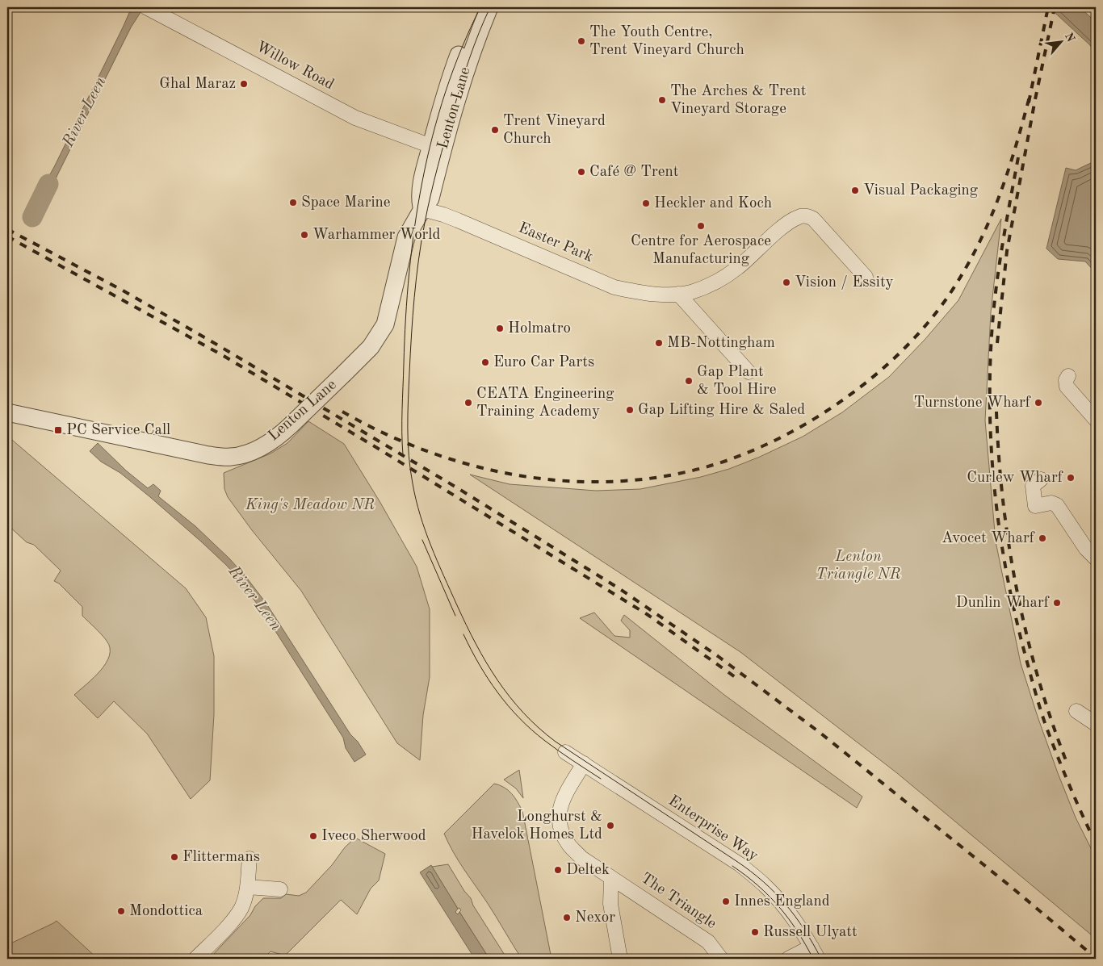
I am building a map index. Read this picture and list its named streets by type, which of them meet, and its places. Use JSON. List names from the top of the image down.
{
  "streets": {
    "street": [
      "Willow Road",
      "Lenton Lane",
      "Easter Park",
      "Enterprise Way",
      "The Triangle"
    ]
  },
  "crossings": [
    ["Willow Road", "Lenton Lane"],
    ["Lenton Lane", "Easter Park"],
    ["Enterprise Way", "The Triangle"]
  ],
  "water": ["River Leen"],
  "parks": ["King's Meadow NR", "Lenton Triangle NR"],
  "places": {
    "other": [
      "The Youth Centre, Trent Vineyard Church",
      "Ghal Maraz",
      "The Arches & Trent Vineyard Storage",
      "Trent Vineyard Church",
      "Café @ Trent",
      "Visual Packaging",
      "Space Marine",
      "Heckler and Koch",
      "Centre for Aerospace Manufacturing",
      "Warhammer World",
      "Vision / Essity",
      "Holmatro",
      "MB-Nottingham",
      "Euro Car Parts",
      "Gap Plant & Tool Hire",
      "CEATA Engineering Training Academy",
      "Turnstone Wharf",
      "Gap Lifting Hire & Saled",
      "Curlew Wharf",
      "Avocet Wharf",
      "Dunlin Wharf",
      "Longhurst & Havelok Homes Ltd",
      "Iveco Sherwood",
      "Flittermans",
      "Deltek",
      "Innes England",
      "Mondottica",
      "Nexor",
      "Russell Ulyatt"
    ],
    "transit": ["PC Service Call"]
  },
  "north": "top right"
}
